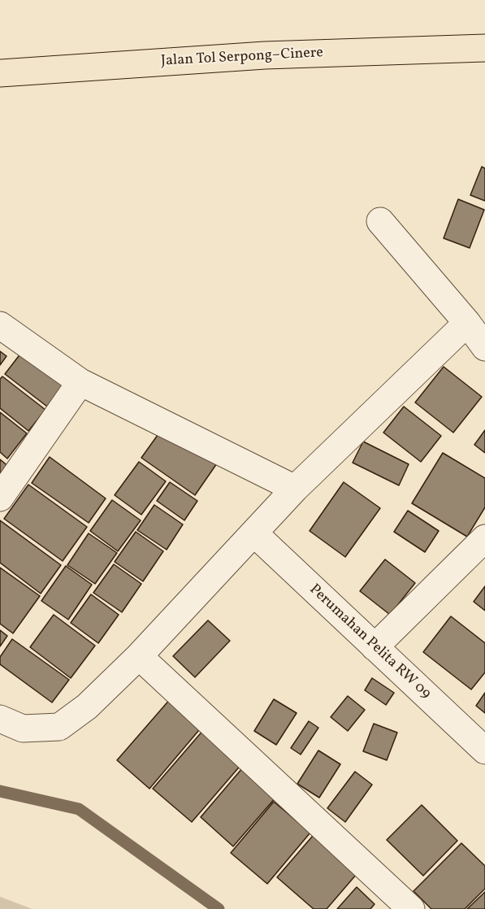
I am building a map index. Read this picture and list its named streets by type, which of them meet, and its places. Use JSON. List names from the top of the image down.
{
  "streets": {
    "highway": ["Jalan Tol Serpong–Cinere"],
    "street": ["Perumahan Pelita RW 09"]
  }
}
